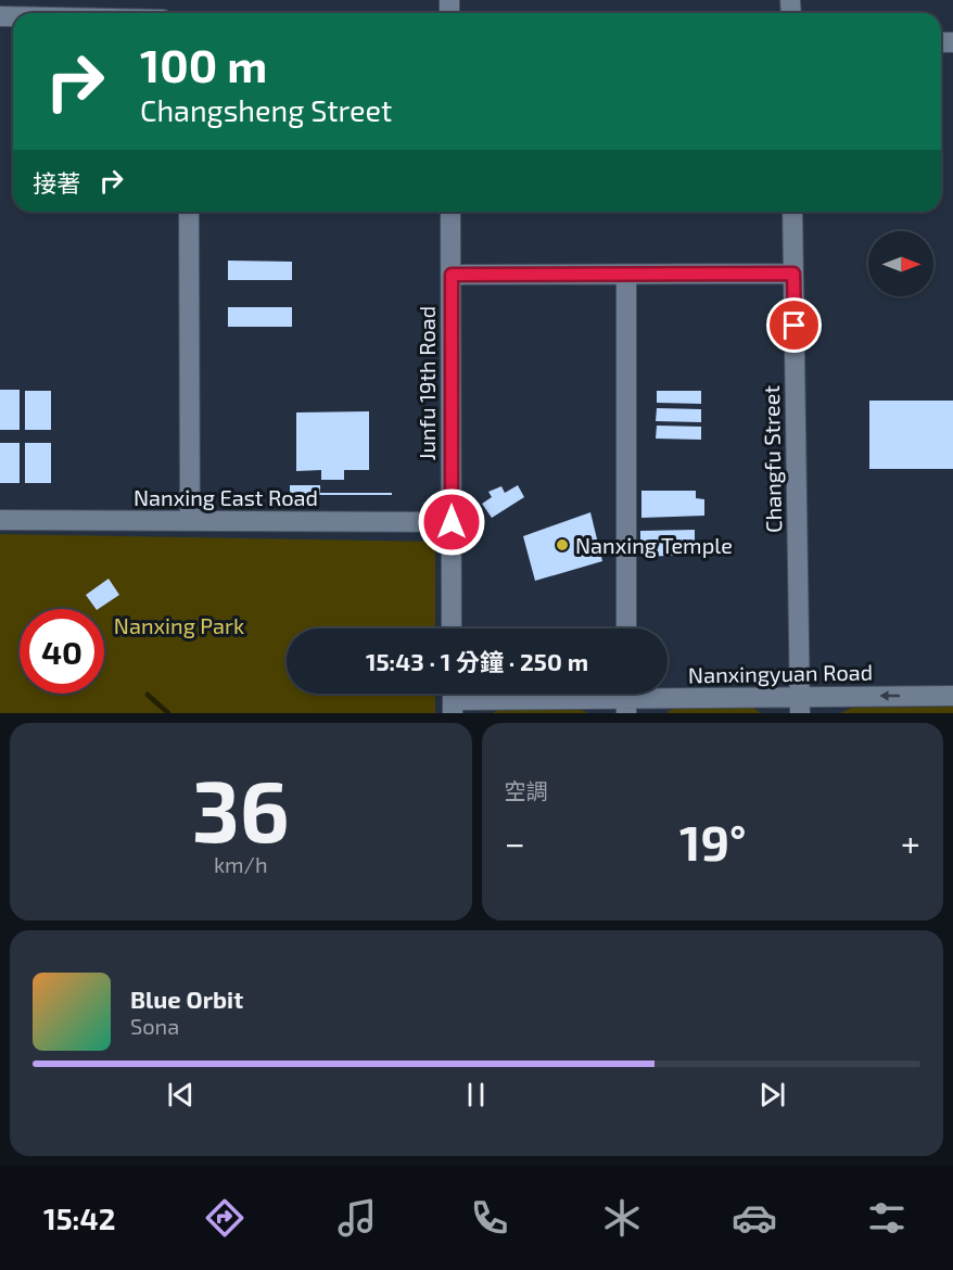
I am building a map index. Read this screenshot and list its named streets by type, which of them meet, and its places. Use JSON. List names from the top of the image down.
{
  "streets": {
    "street": [
      "Junfu 19th Road",
      "Changfu Street",
      "Nanxing East Road",
      "Nanxingyuan Road"
    ]
  },
  "crossings": [
    ["Junfu 19th Road", "Nanxing East Road"],
    ["Changfu Street", "Nanxingyuan Road"]
  ],
  "parks": ["Nanxing Park"],
  "places": ["Nanxing Temple"],
  "north": "right",
  "page": {
    "turn": ["100 m", "Changsheng Street"],
    "then": "接著",
    "limit": "40",
    "trip": "15:43 · 1 分鐘 · 250 m",
    "tile": [
      ["36", "km/h"],
      "空調"
    ],
    "heat": ["−", "19°", "+"],
    "song": ["Blue Orbit", "Sona"],
    "tabs": "15:42"
  }
}
